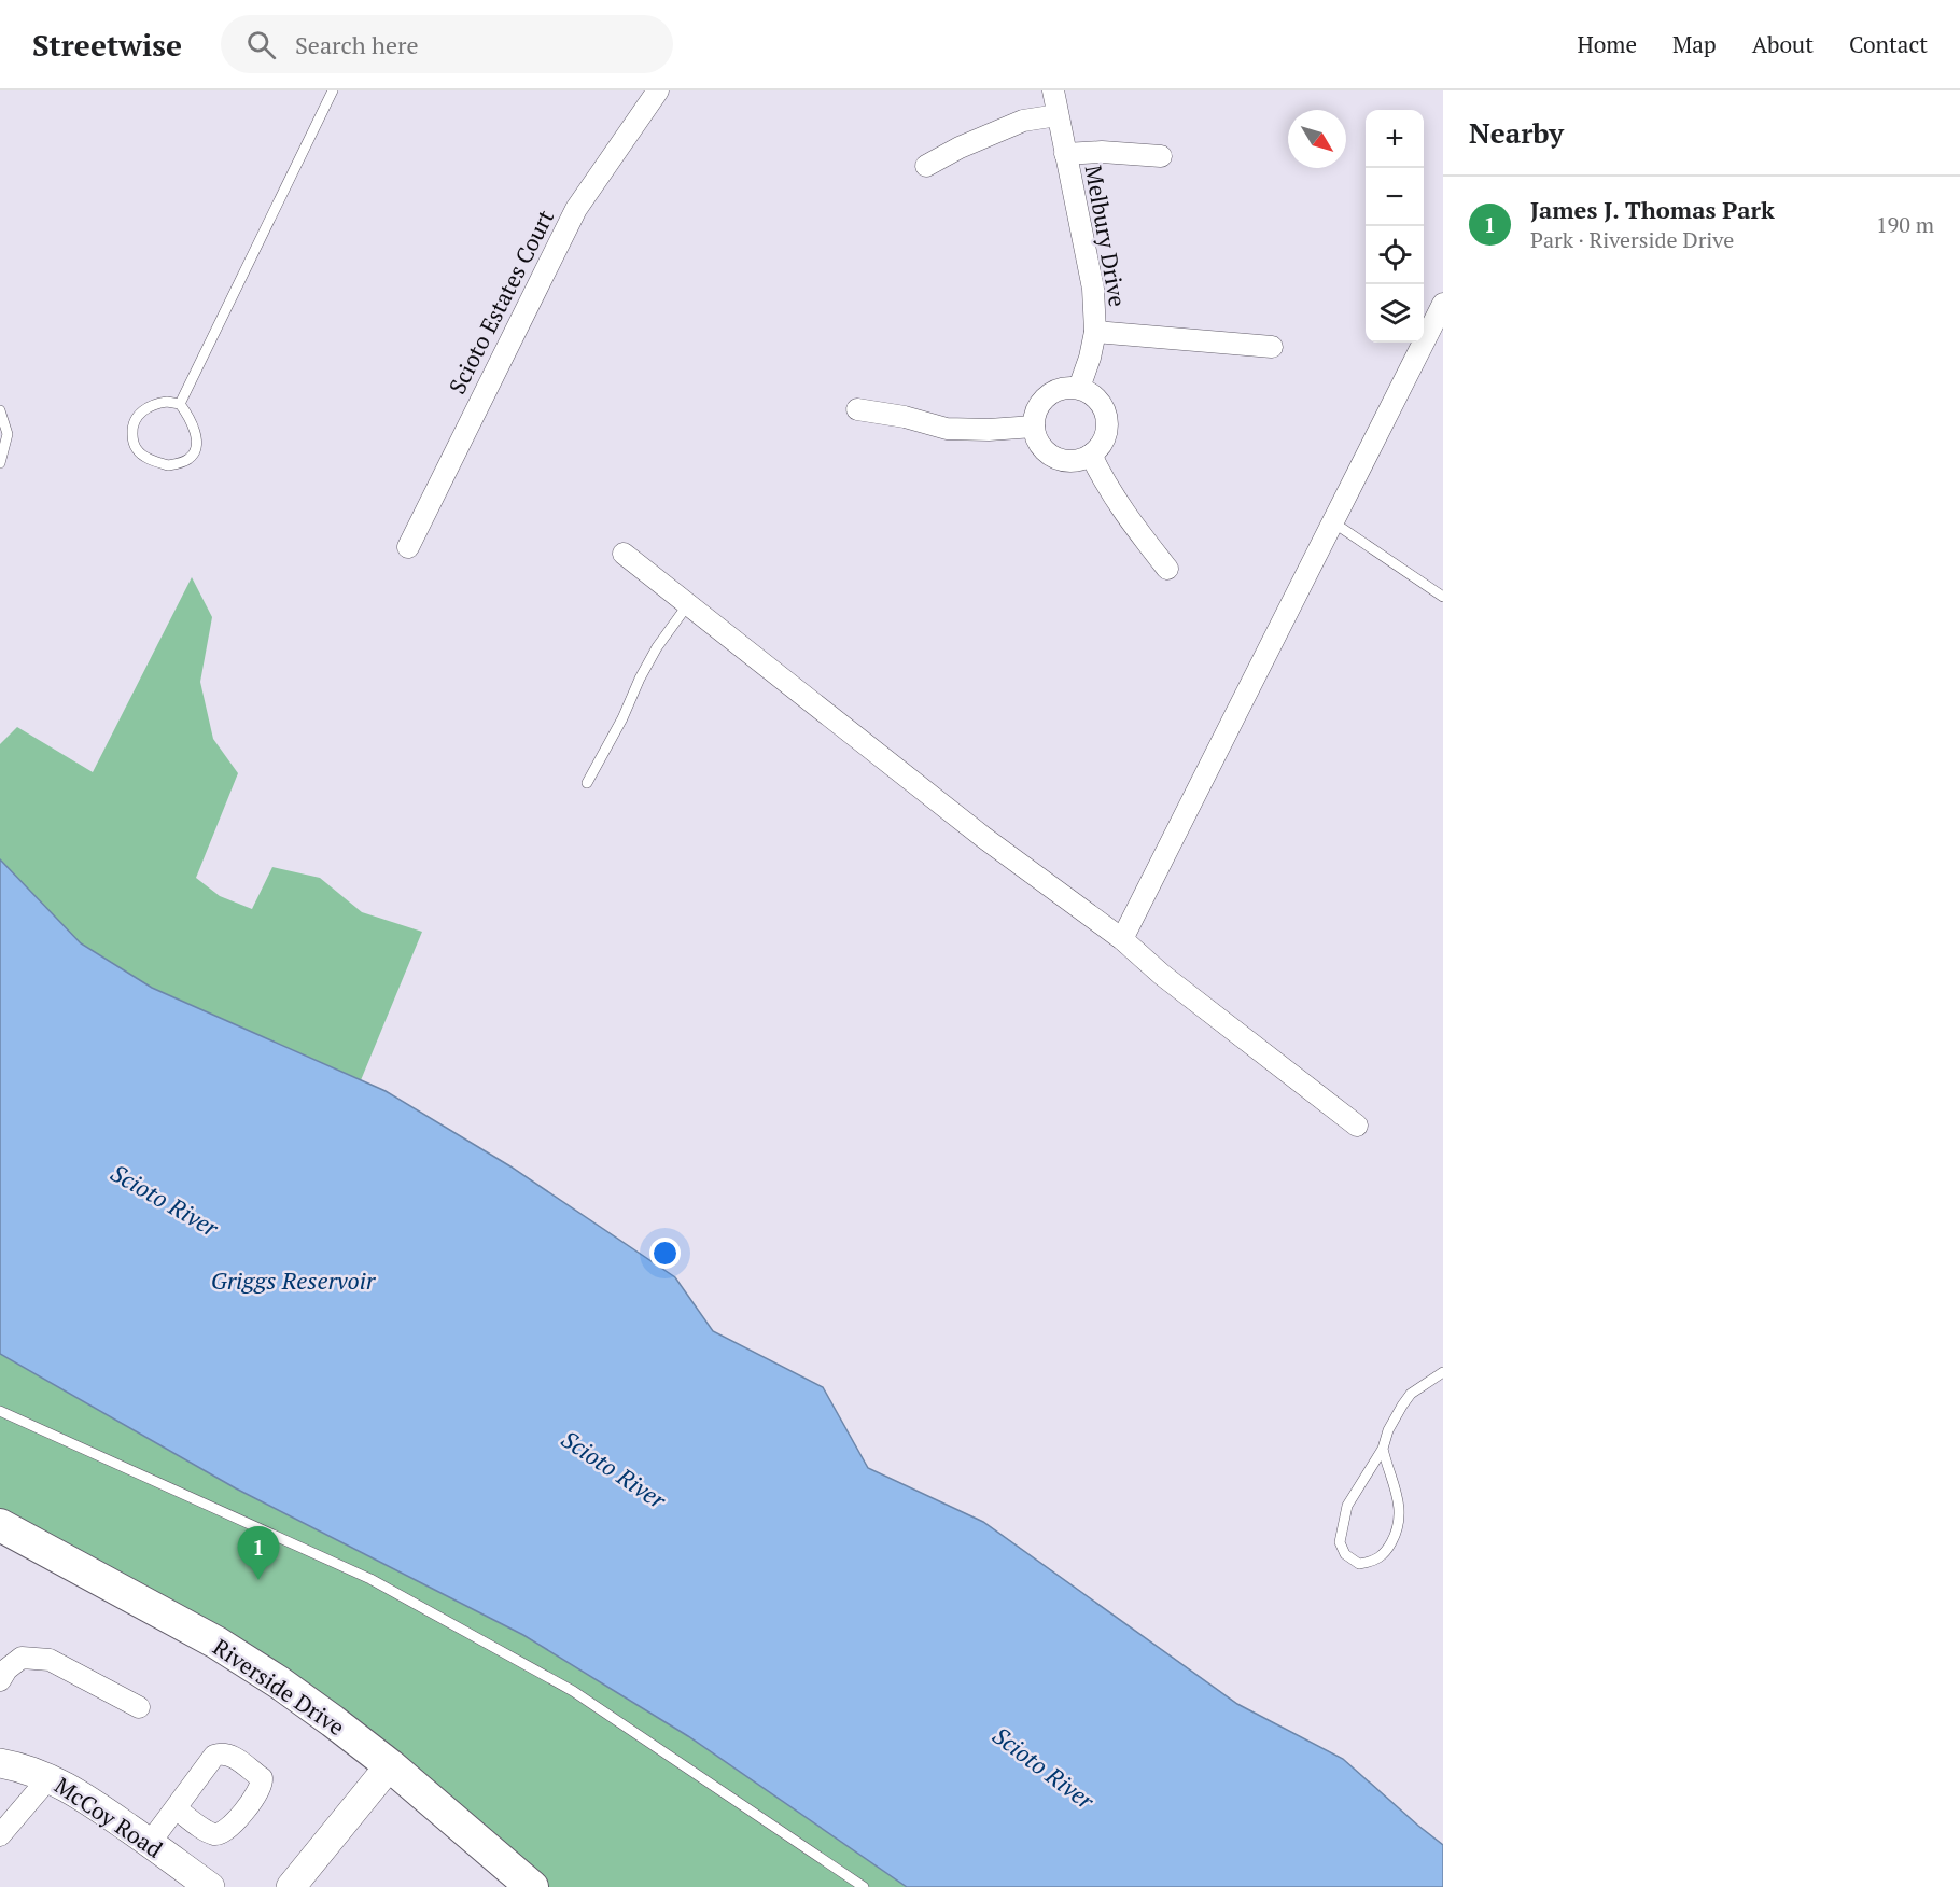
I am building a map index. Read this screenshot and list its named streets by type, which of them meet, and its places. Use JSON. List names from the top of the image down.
{
  "streets": {
    "main road": ["Riverside Drive", "McCoy Road"],
    "street": ["Melbury Drive", "Scioto Estates Court"]
  },
  "water": ["Scioto River", "Griggs Reservoir"],
  "north": "bottom right",
  "page": {
    "header": "Streetwise",
    "search": "Search here",
    "nav": [
      "Home",
      "Map",
      "About",
      "Contact"
    ],
    "heading": "Nearby",
    "map_buttons": ["+", "−"],
    "list": [
      {
        "mark": "1",
        "name": "James J. Thomas Park",
        "note": "Park · Riverside Drive",
        "value": "190 m"
      }
    ],
    "pins": "1"
  }
}
